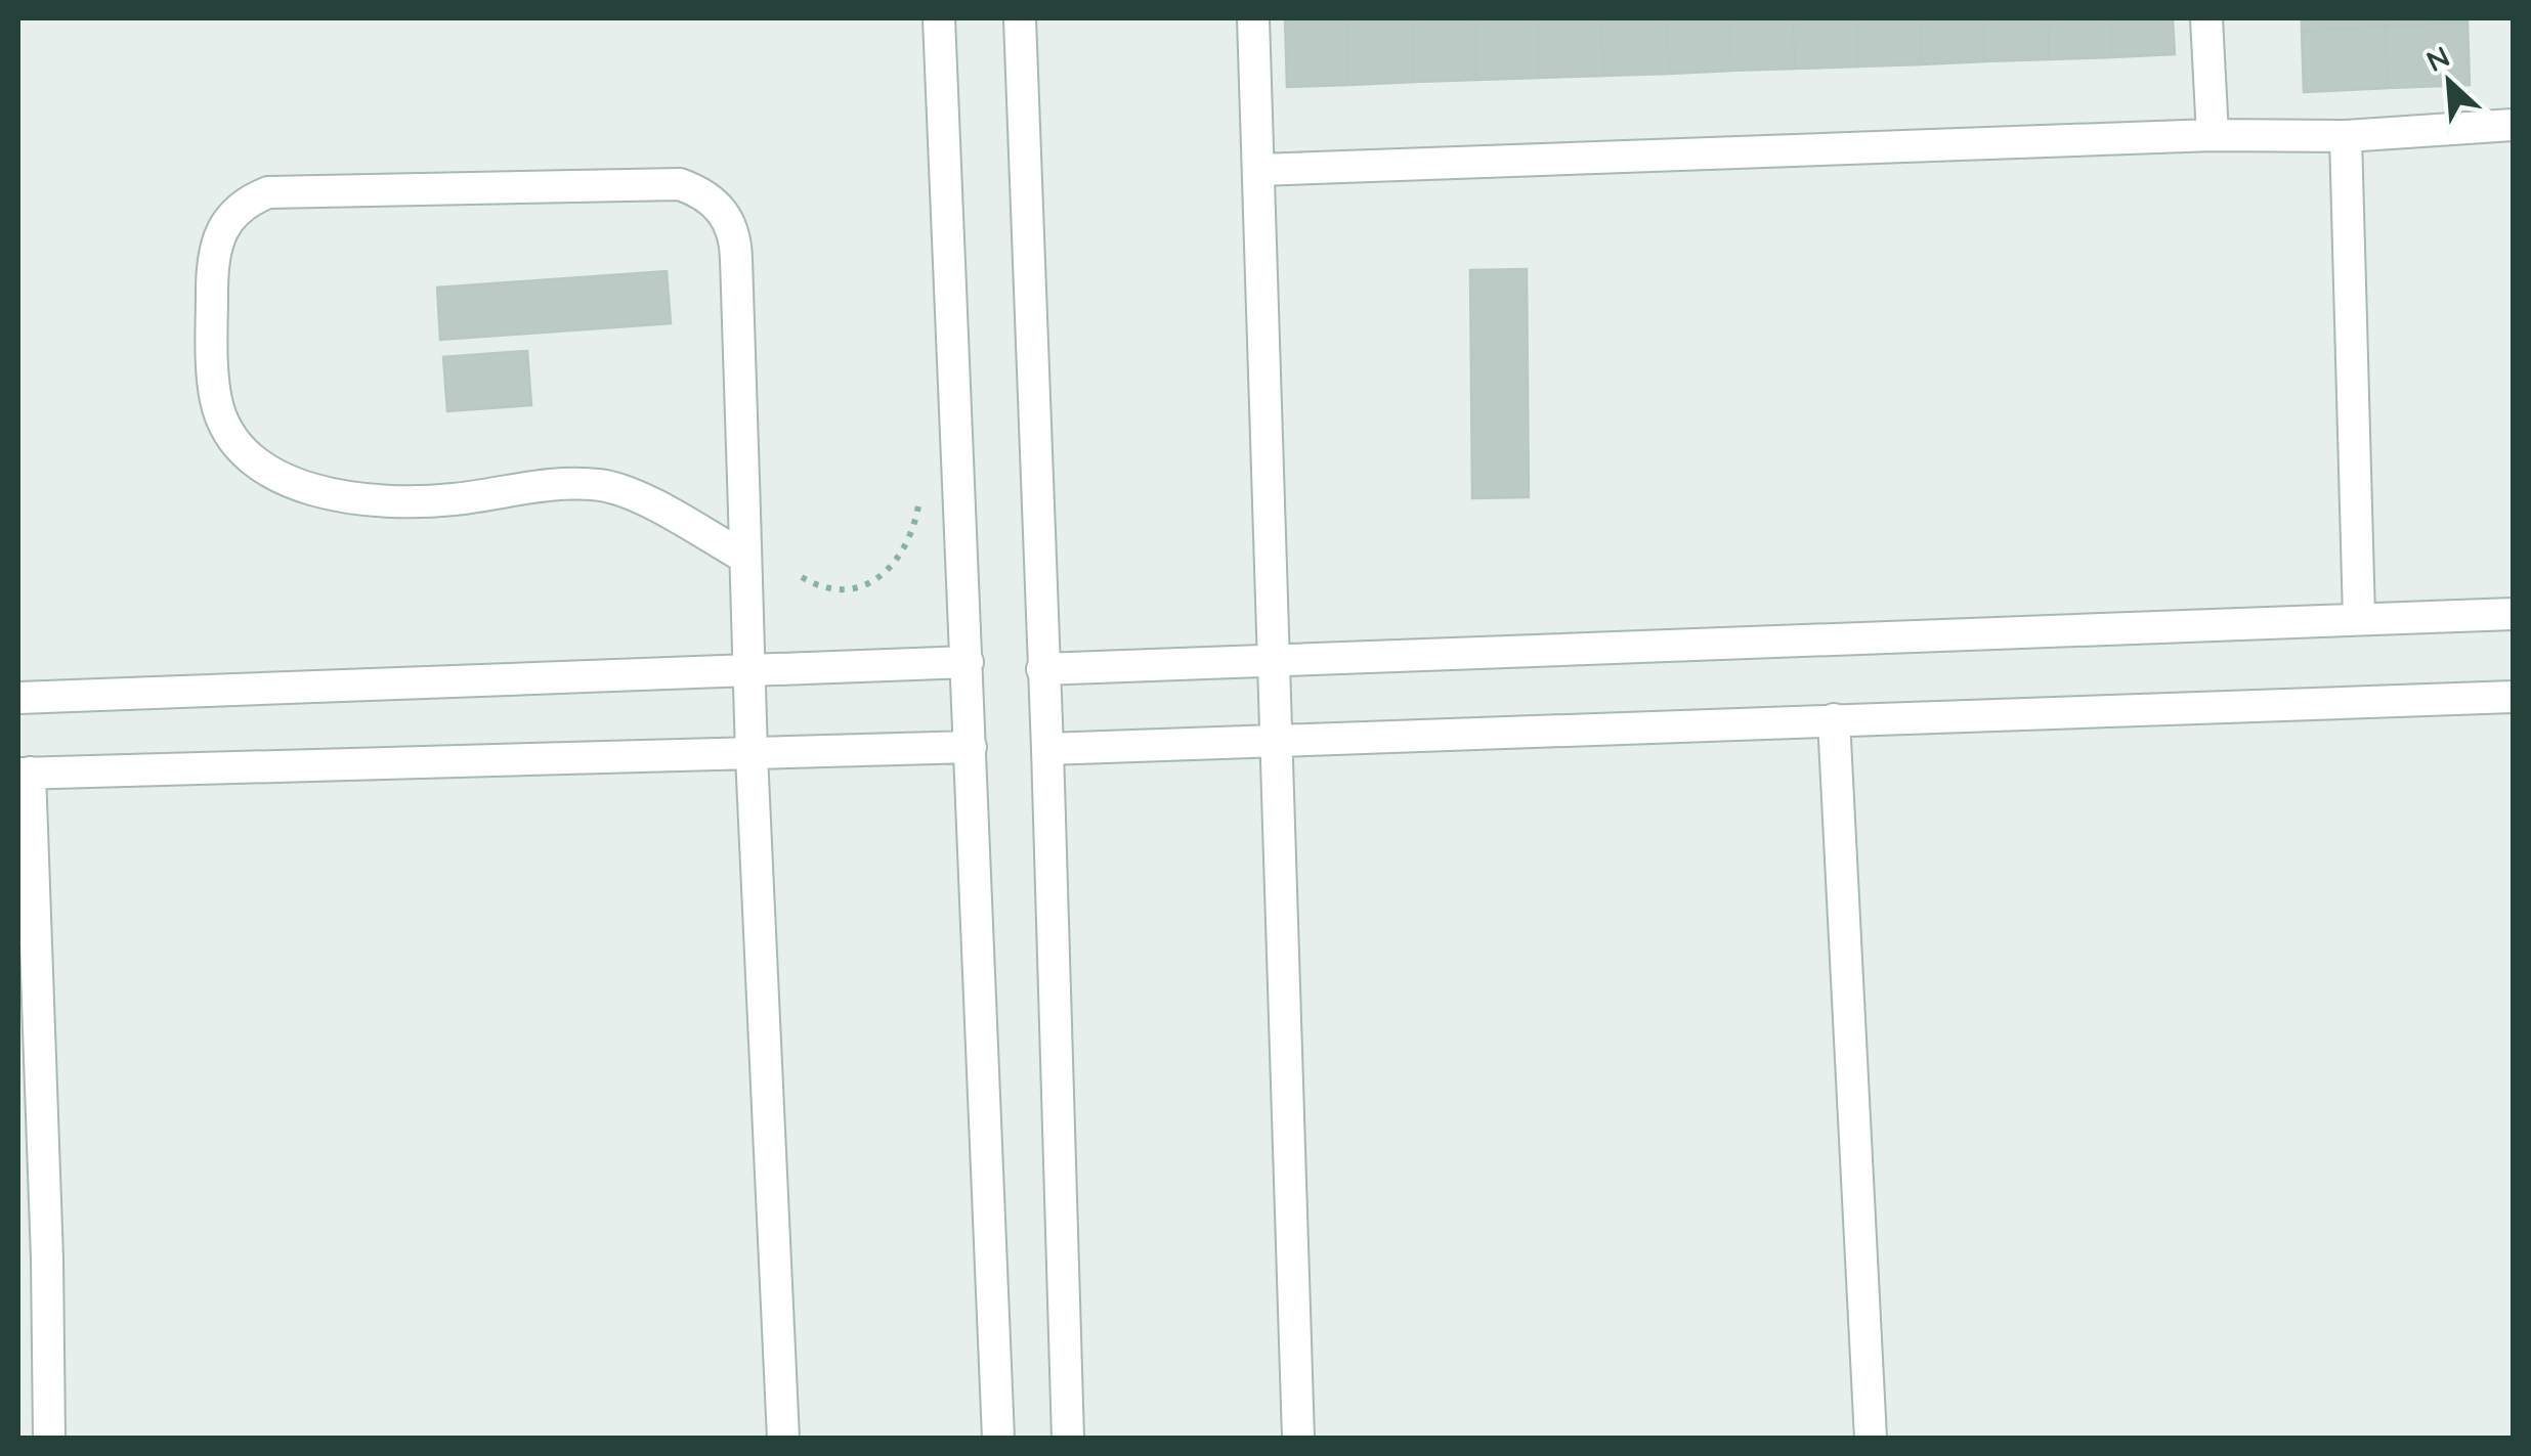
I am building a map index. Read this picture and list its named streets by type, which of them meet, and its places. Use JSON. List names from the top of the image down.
{
  "north": "top left"
}
